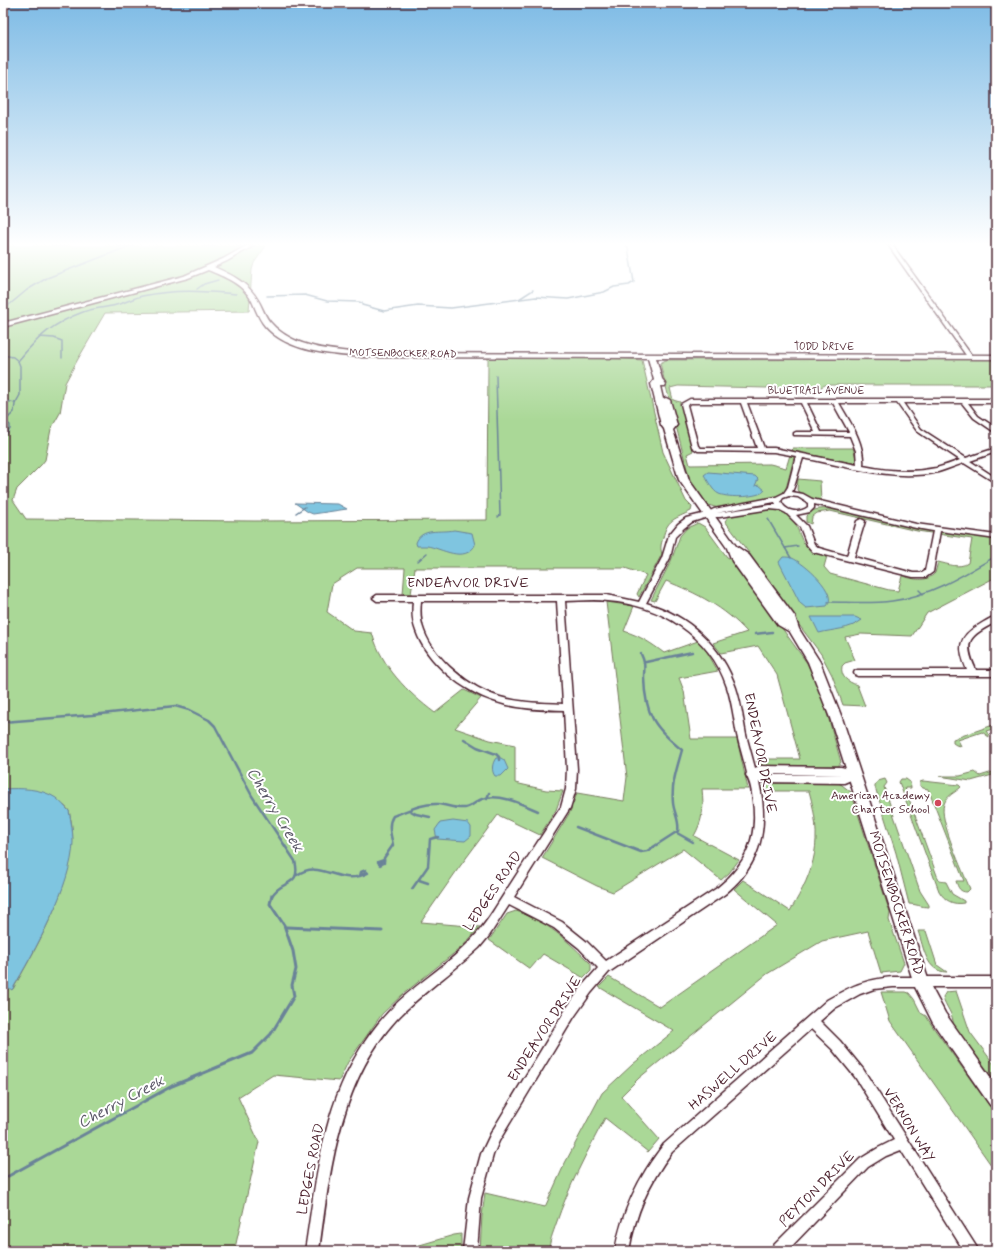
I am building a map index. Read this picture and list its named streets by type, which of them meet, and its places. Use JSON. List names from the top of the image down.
{
  "streets": {
    "main road": ["TODD DRIVE", "MOTSENBOCKER ROAD"],
    "street": [
      "BLUETRAIL AVENUE",
      "ENDEAVOR DRIVE",
      "LEDGES ROAD",
      "HASWELL DRIVE",
      "VERNON WAY",
      "PEYTON DRIVE"
    ]
  },
  "crossings": [
    ["TODD DRIVE", "MOTSENBOCKER ROAD"],
    ["MOTSENBOCKER ROAD", "HASWELL DRIVE"],
    ["ENDEAVOR DRIVE", "LEDGES ROAD"],
    ["HASWELL DRIVE", "VERNON WAY"],
    ["VERNON WAY", "PEYTON DRIVE"]
  ],
  "water": ["Cherry Creek"],
  "places": ["American Academy Charter School"]
}
